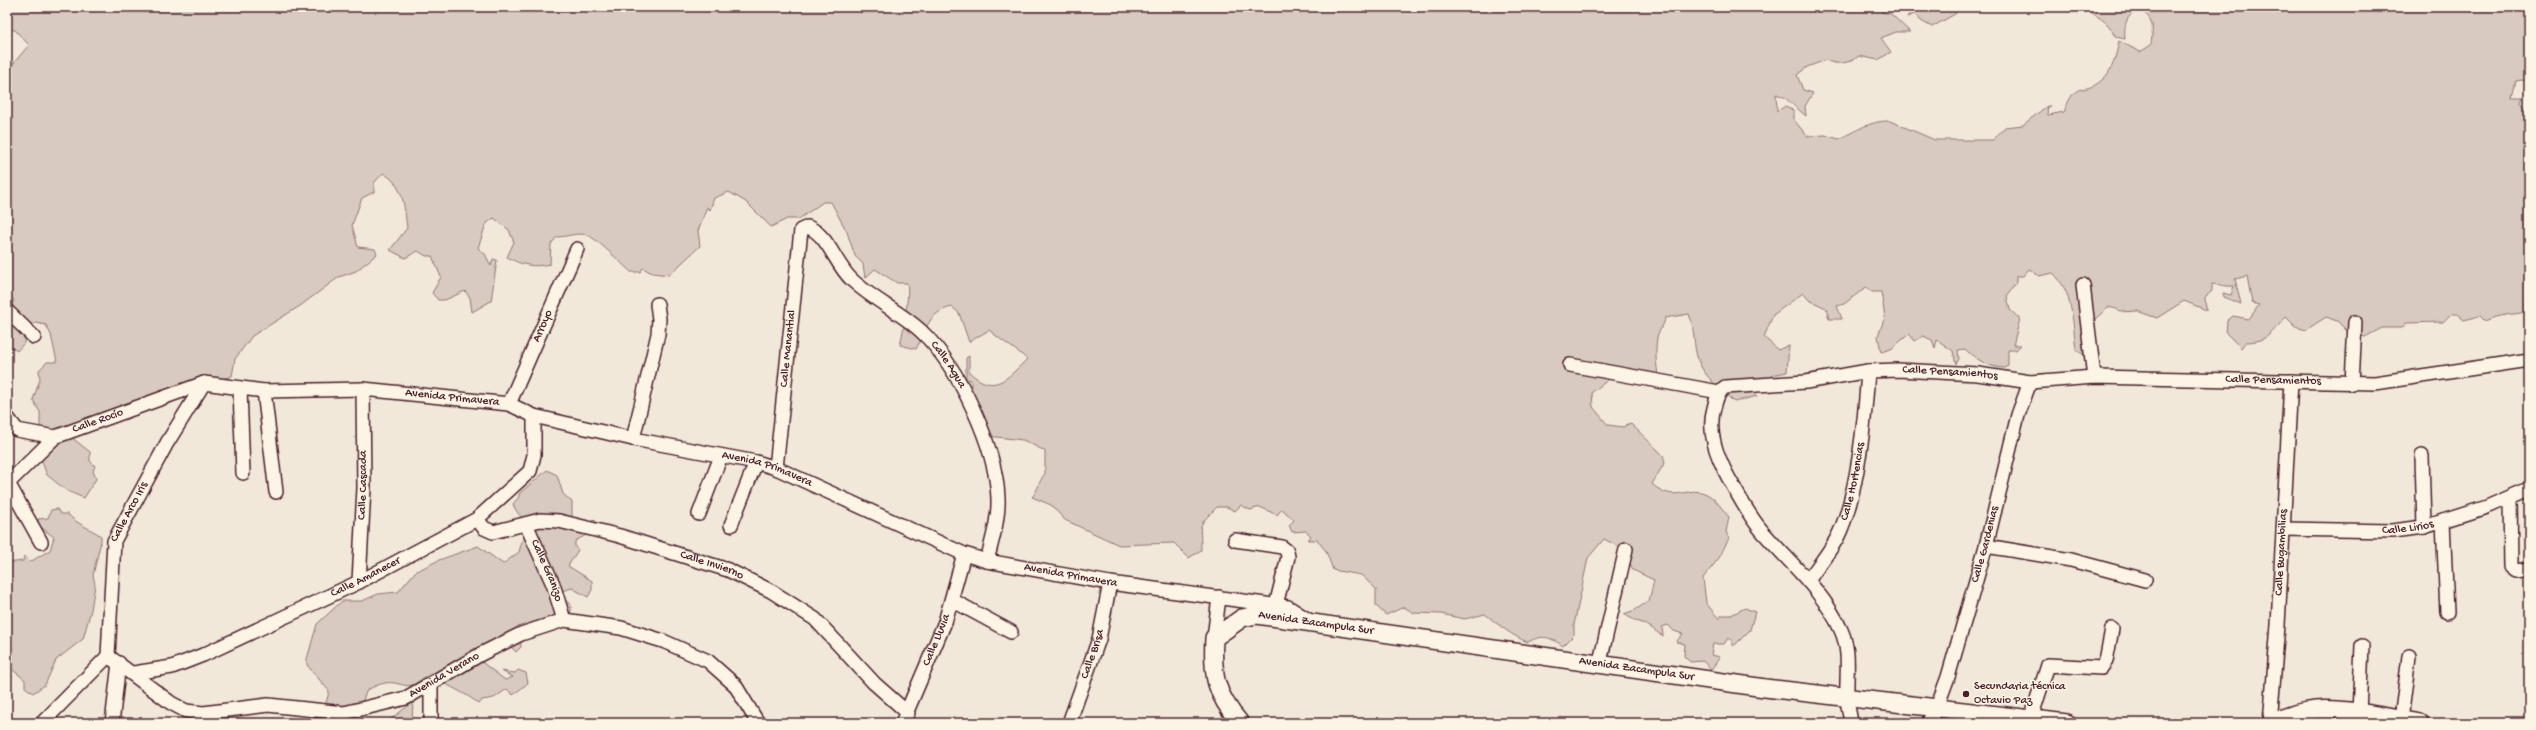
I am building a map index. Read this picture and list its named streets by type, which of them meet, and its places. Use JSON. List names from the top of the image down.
{
  "streets": {
    "main road": ["Avenida Zacampula Sur"],
    "street": [
      "Arroyo",
      "Calle Manantial",
      "Calle Agua",
      "Calle Pensamientos",
      "Avenida Primavera",
      "Calle Rocío",
      "Calle Hortencias",
      "Calle Cascada",
      "Calle Arco Iris",
      "Calle Lirios",
      "Calle Gardenias",
      "Calle Bugambilias",
      "Calle Invierno",
      "Calle Granizo",
      "Calle Amanecer",
      "Calle Lluvia",
      "Calle Brisa",
      "Avenida Verano"
    ]
  },
  "crossings": [
    ["Arroyo", "Avenida Primavera"],
    ["Calle Manantial", "Calle Agua"],
    ["Calle Manantial", "Avenida Primavera"],
    ["Calle Agua", "Avenida Primavera"],
    ["Calle Pensamientos", "Calle Hortencias"],
    ["Calle Pensamientos", "Calle Gardenias"],
    ["Calle Pensamientos", "Calle Bugambilias"],
    ["Avenida Primavera", "Calle Rocío"],
    ["Avenida Primavera", "Calle Cascada"],
    ["Avenida Primavera", "Calle Arco Iris"],
    ["Avenida Primavera", "Calle Amanecer"],
    ["Avenida Primavera", "Avenida Zacampula Sur"],
    ["Avenida Primavera", "Calle Lluvia"],
    ["Avenida Primavera", "Calle Brisa"],
    ["Calle Rocío", "Calle Arco Iris"],
    ["Calle Cascada", "Calle Amanecer"],
    ["Calle Arco Iris", "Avenida Verano"],
    ["Calle Lirios", "Calle Bugambilias"],
    ["Calle Gardenias", "Avenida Zacampula Sur"],
    ["Calle Invierno", "Calle Granizo"],
    ["Calle Invierno", "Calle Amanecer"],
    ["Calle Invierno", "Calle Lluvia"],
    ["Calle Granizo", "Avenida Verano"],
    ["Calle Amanecer", "Avenida Verano"]
  ],
  "places": ["Secundaria técnica Octavio Paz"]
}
